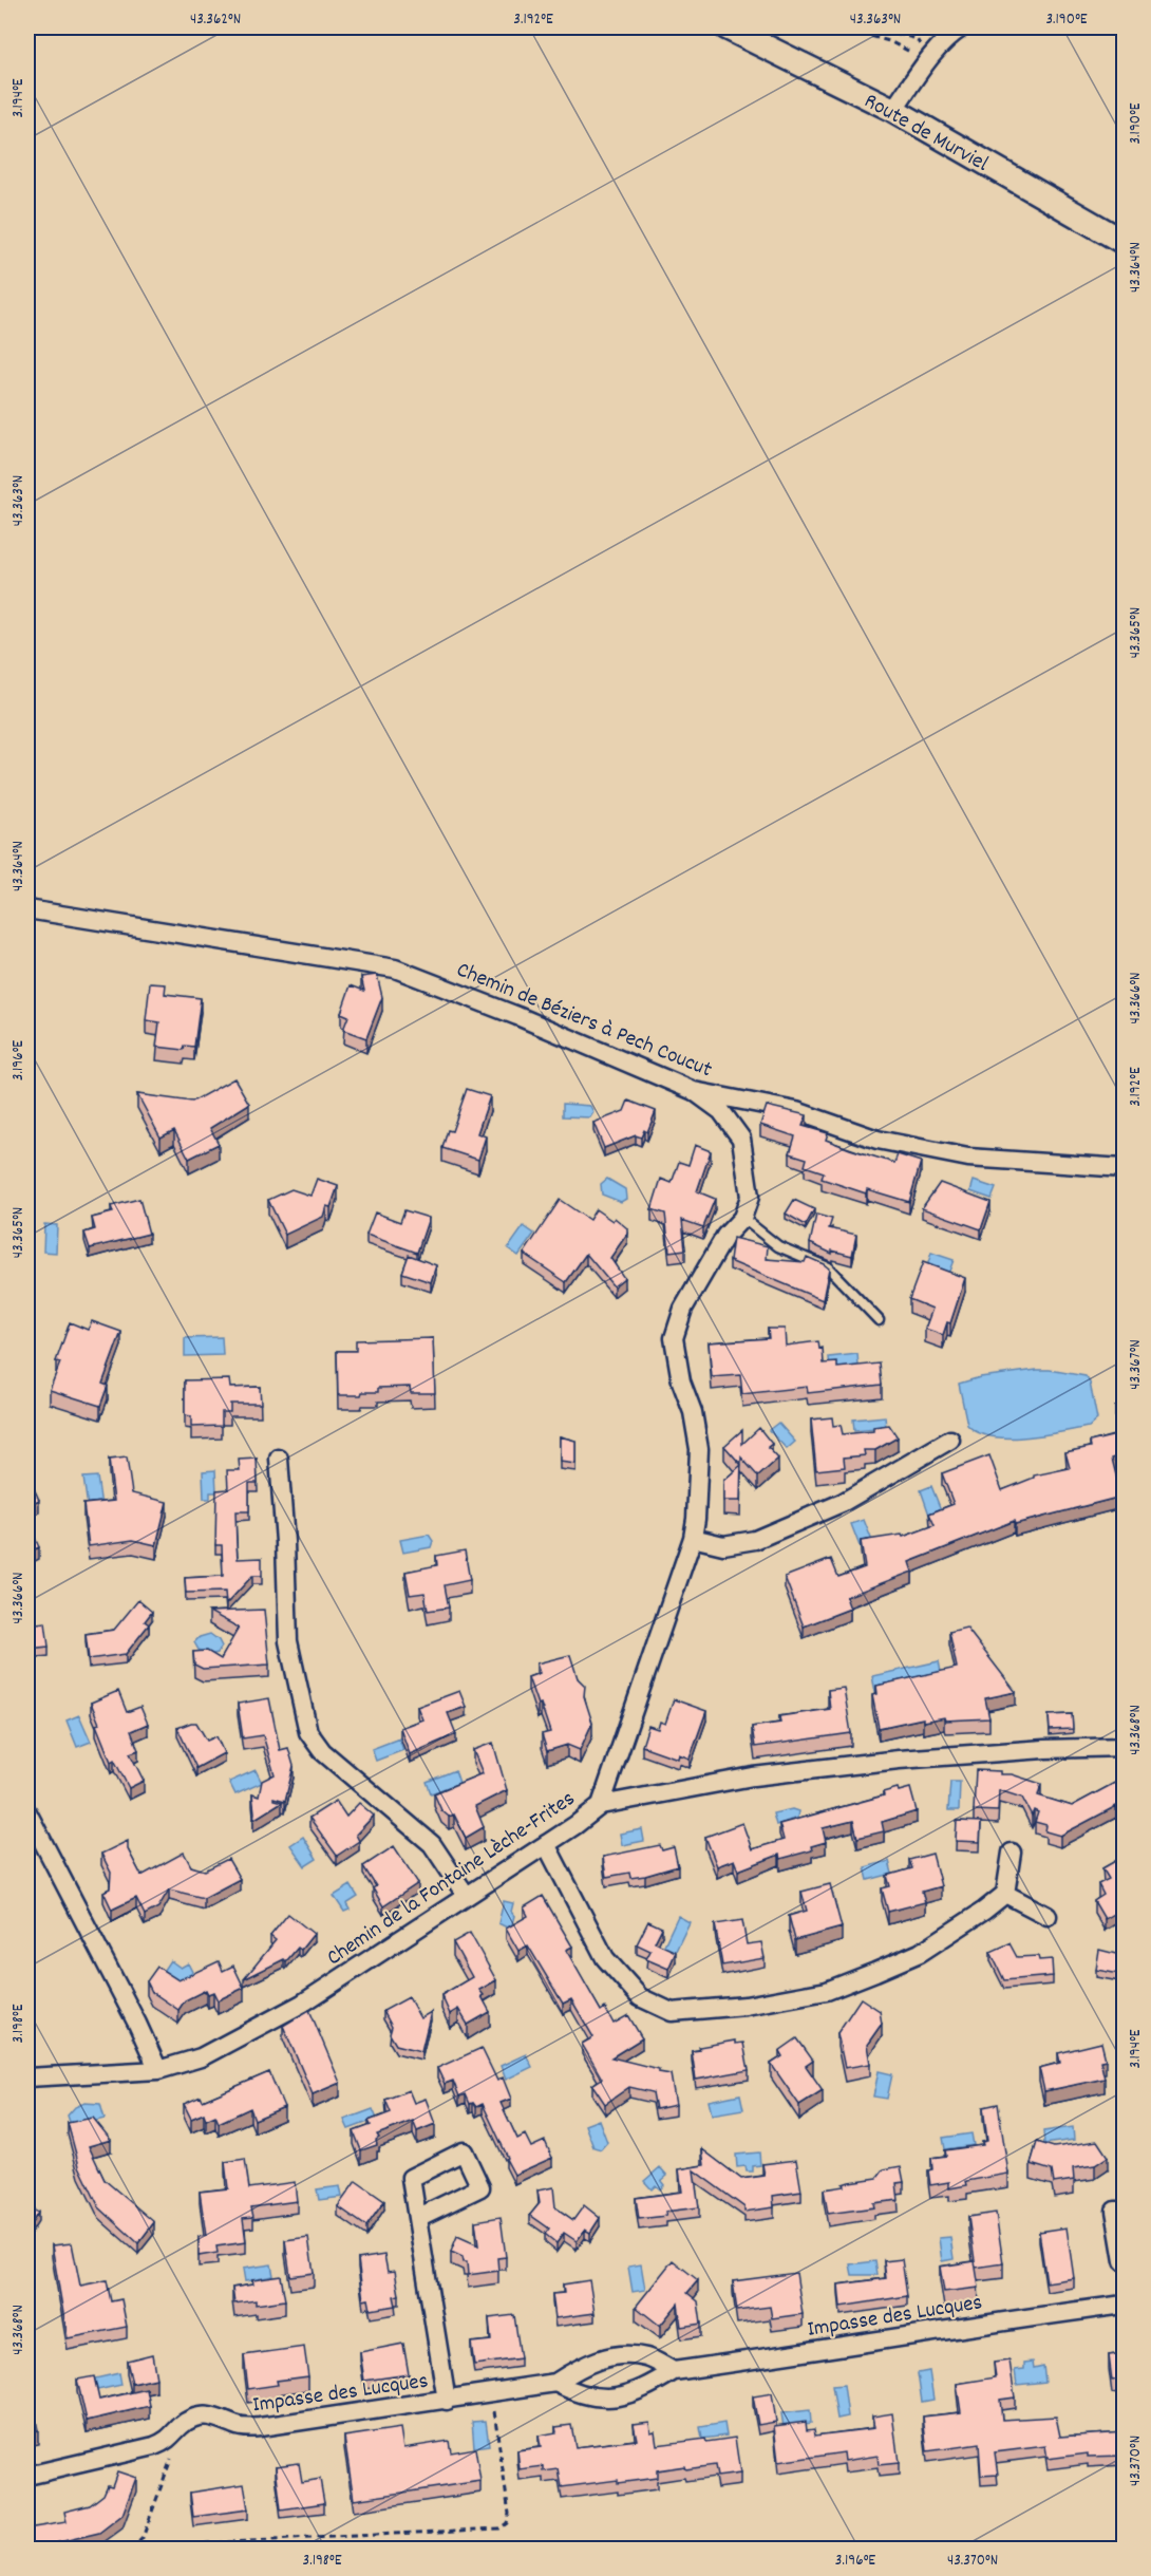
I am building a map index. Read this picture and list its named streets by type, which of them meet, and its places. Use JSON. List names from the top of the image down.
{
  "streets": {
    "main road": ["Route de Murviel"],
    "street": ["Chemin de Béziers à Pech Coucut", "Chemin de la Fontaine Lèche-Frites", "Impasse des Lucques"]
  },
  "crossings": [
    ["Chemin de Béziers à Pech Coucut", "Chemin de la Fontaine Lèche-Frites"]
  ],
  "coordinates": [
    "43.362°N",
    "3.192°E",
    "43.363°N",
    "3.190°E",
    "3.194°E",
    "43.364°N",
    "43.365°N",
    "43.366°N",
    "3.196°E",
    "43.367°N",
    "43.368°N",
    "3.198°E",
    "43.370°N"
  ]
}
